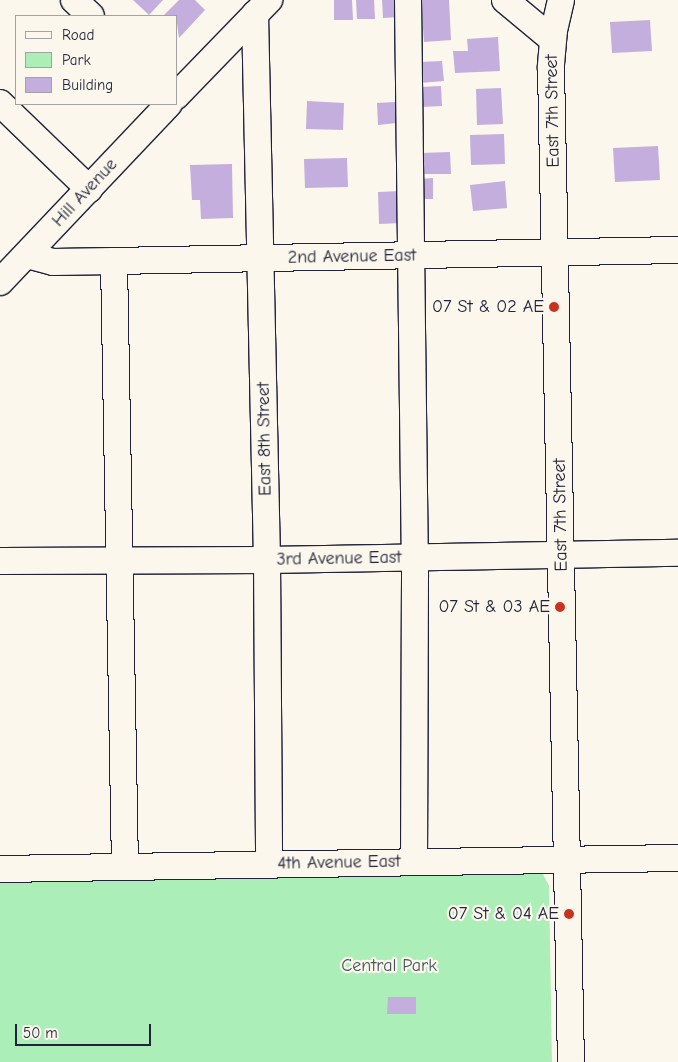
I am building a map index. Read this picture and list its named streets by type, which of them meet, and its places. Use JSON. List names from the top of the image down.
{
  "streets": {
    "street": [
      "East 7th Street",
      "Hill Avenue",
      "2nd Avenue East",
      "East 8th Street",
      "3rd Avenue East",
      "4th Avenue East"
    ]
  },
  "crossings": [
    ["East 7th Street", "2nd Avenue East"],
    ["East 7th Street", "3rd Avenue East"],
    ["East 7th Street", "4th Avenue East"],
    ["Hill Avenue", "2nd Avenue East"],
    ["2nd Avenue East", "East 8th Street"],
    ["East 8th Street", "3rd Avenue East"],
    ["East 8th Street", "4th Avenue East"]
  ],
  "parks": ["Central Park"],
  "places": ["07 St & 02 AE", "07 St & 03 AE", "07 St & 04 AE"],
  "legend": ["Road", "Park", "Building"],
  "scale_bar": "50 m"
}
